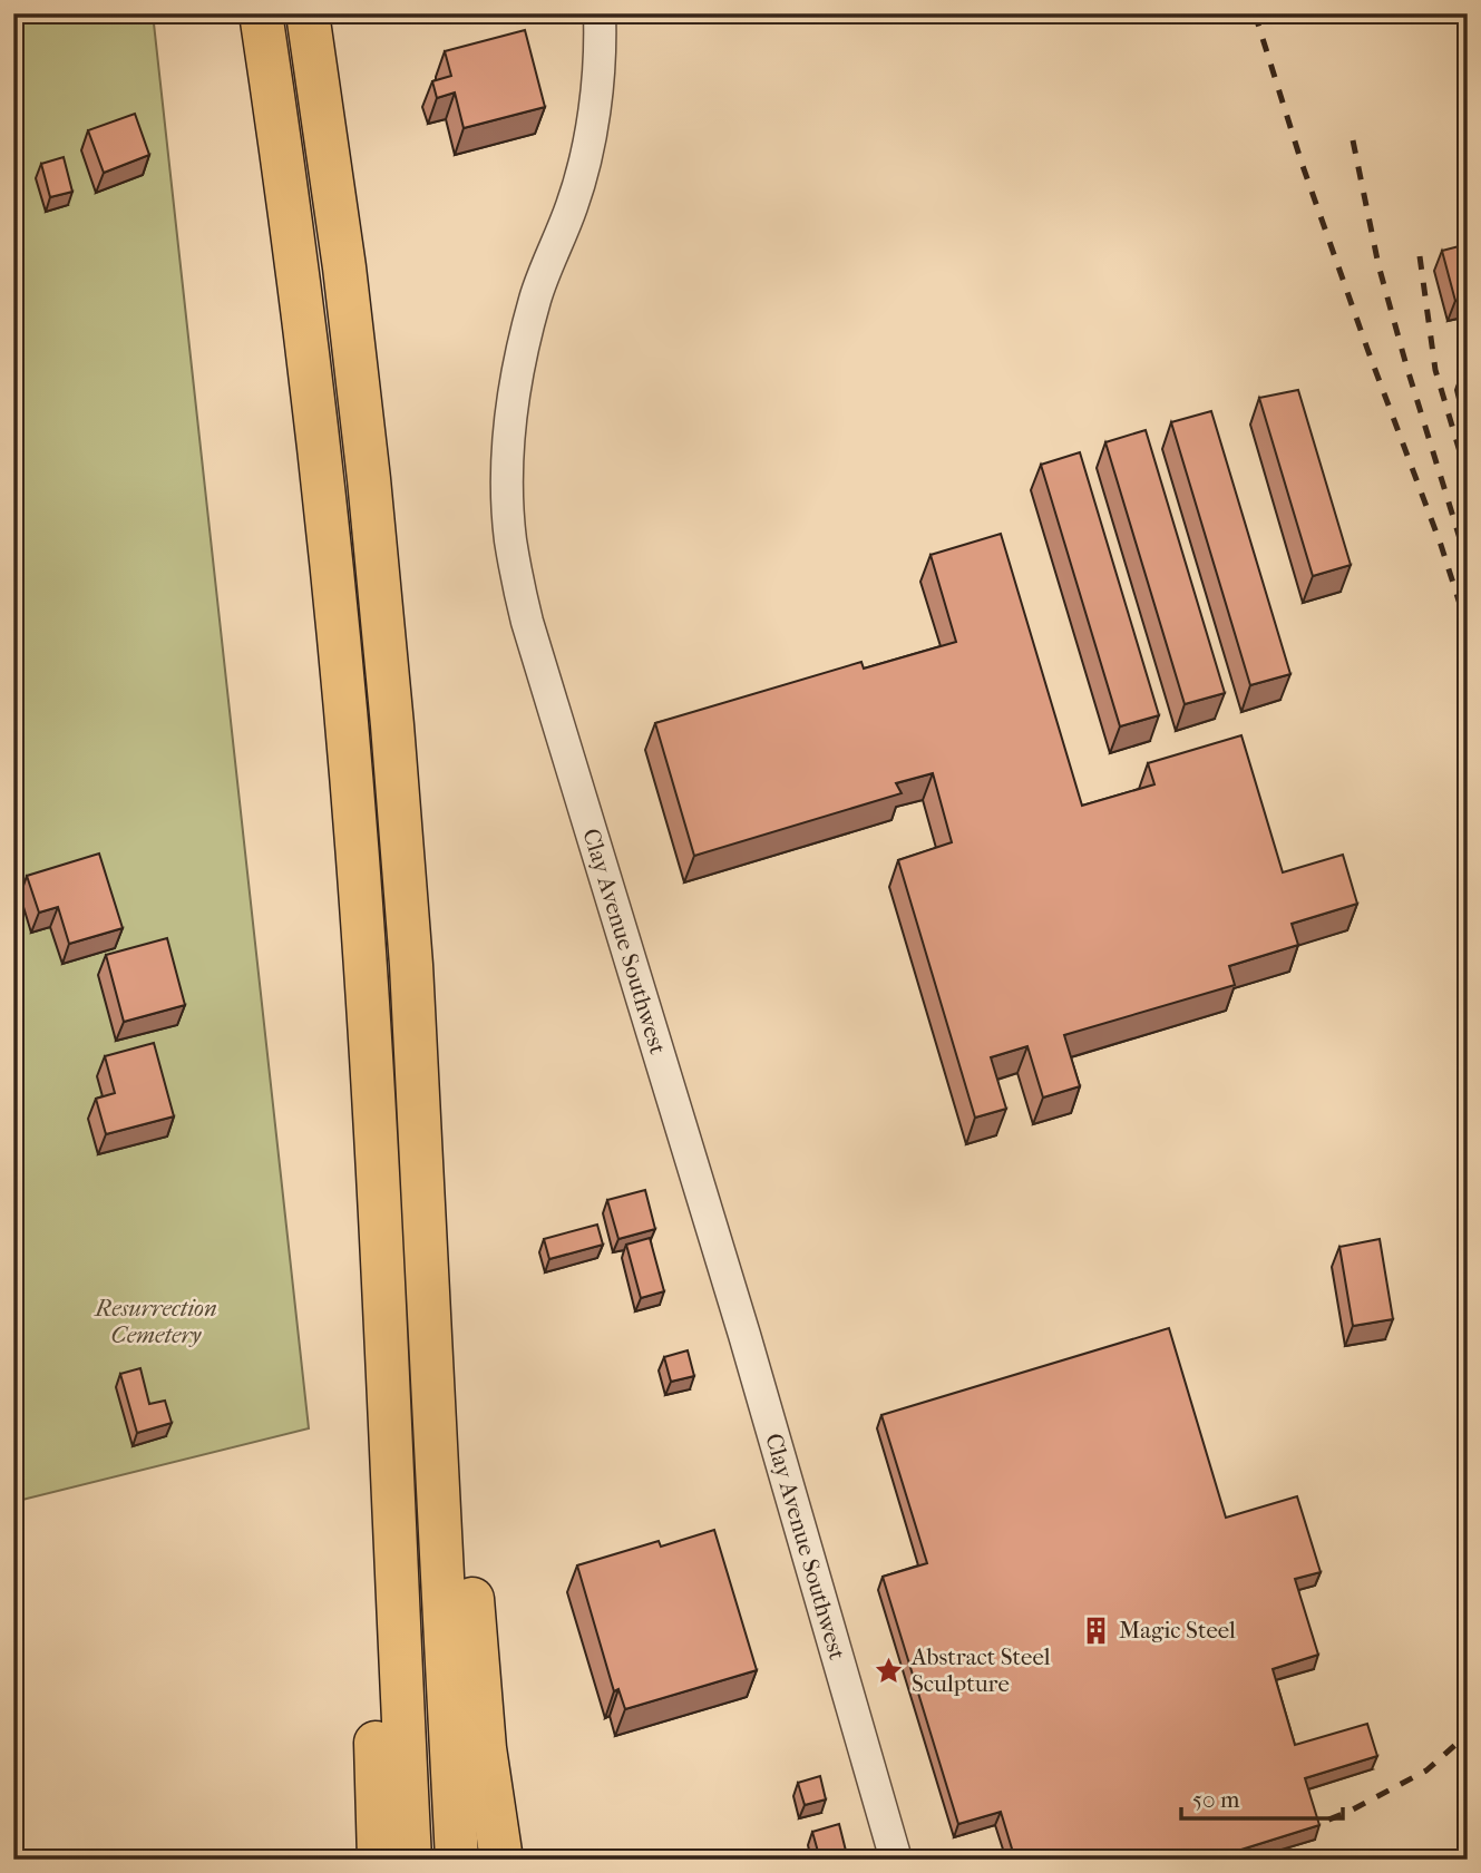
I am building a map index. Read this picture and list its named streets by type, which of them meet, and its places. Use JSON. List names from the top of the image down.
{
  "streets": {
    "street": ["Clay Avenue Southwest"]
  },
  "parks": ["Resurrection Cemetery"],
  "places": {
    "building": ["Magic Steel"],
    "place": ["Abstract Steel Sculpture"]
  },
  "scale_bar": "50 m"
}
